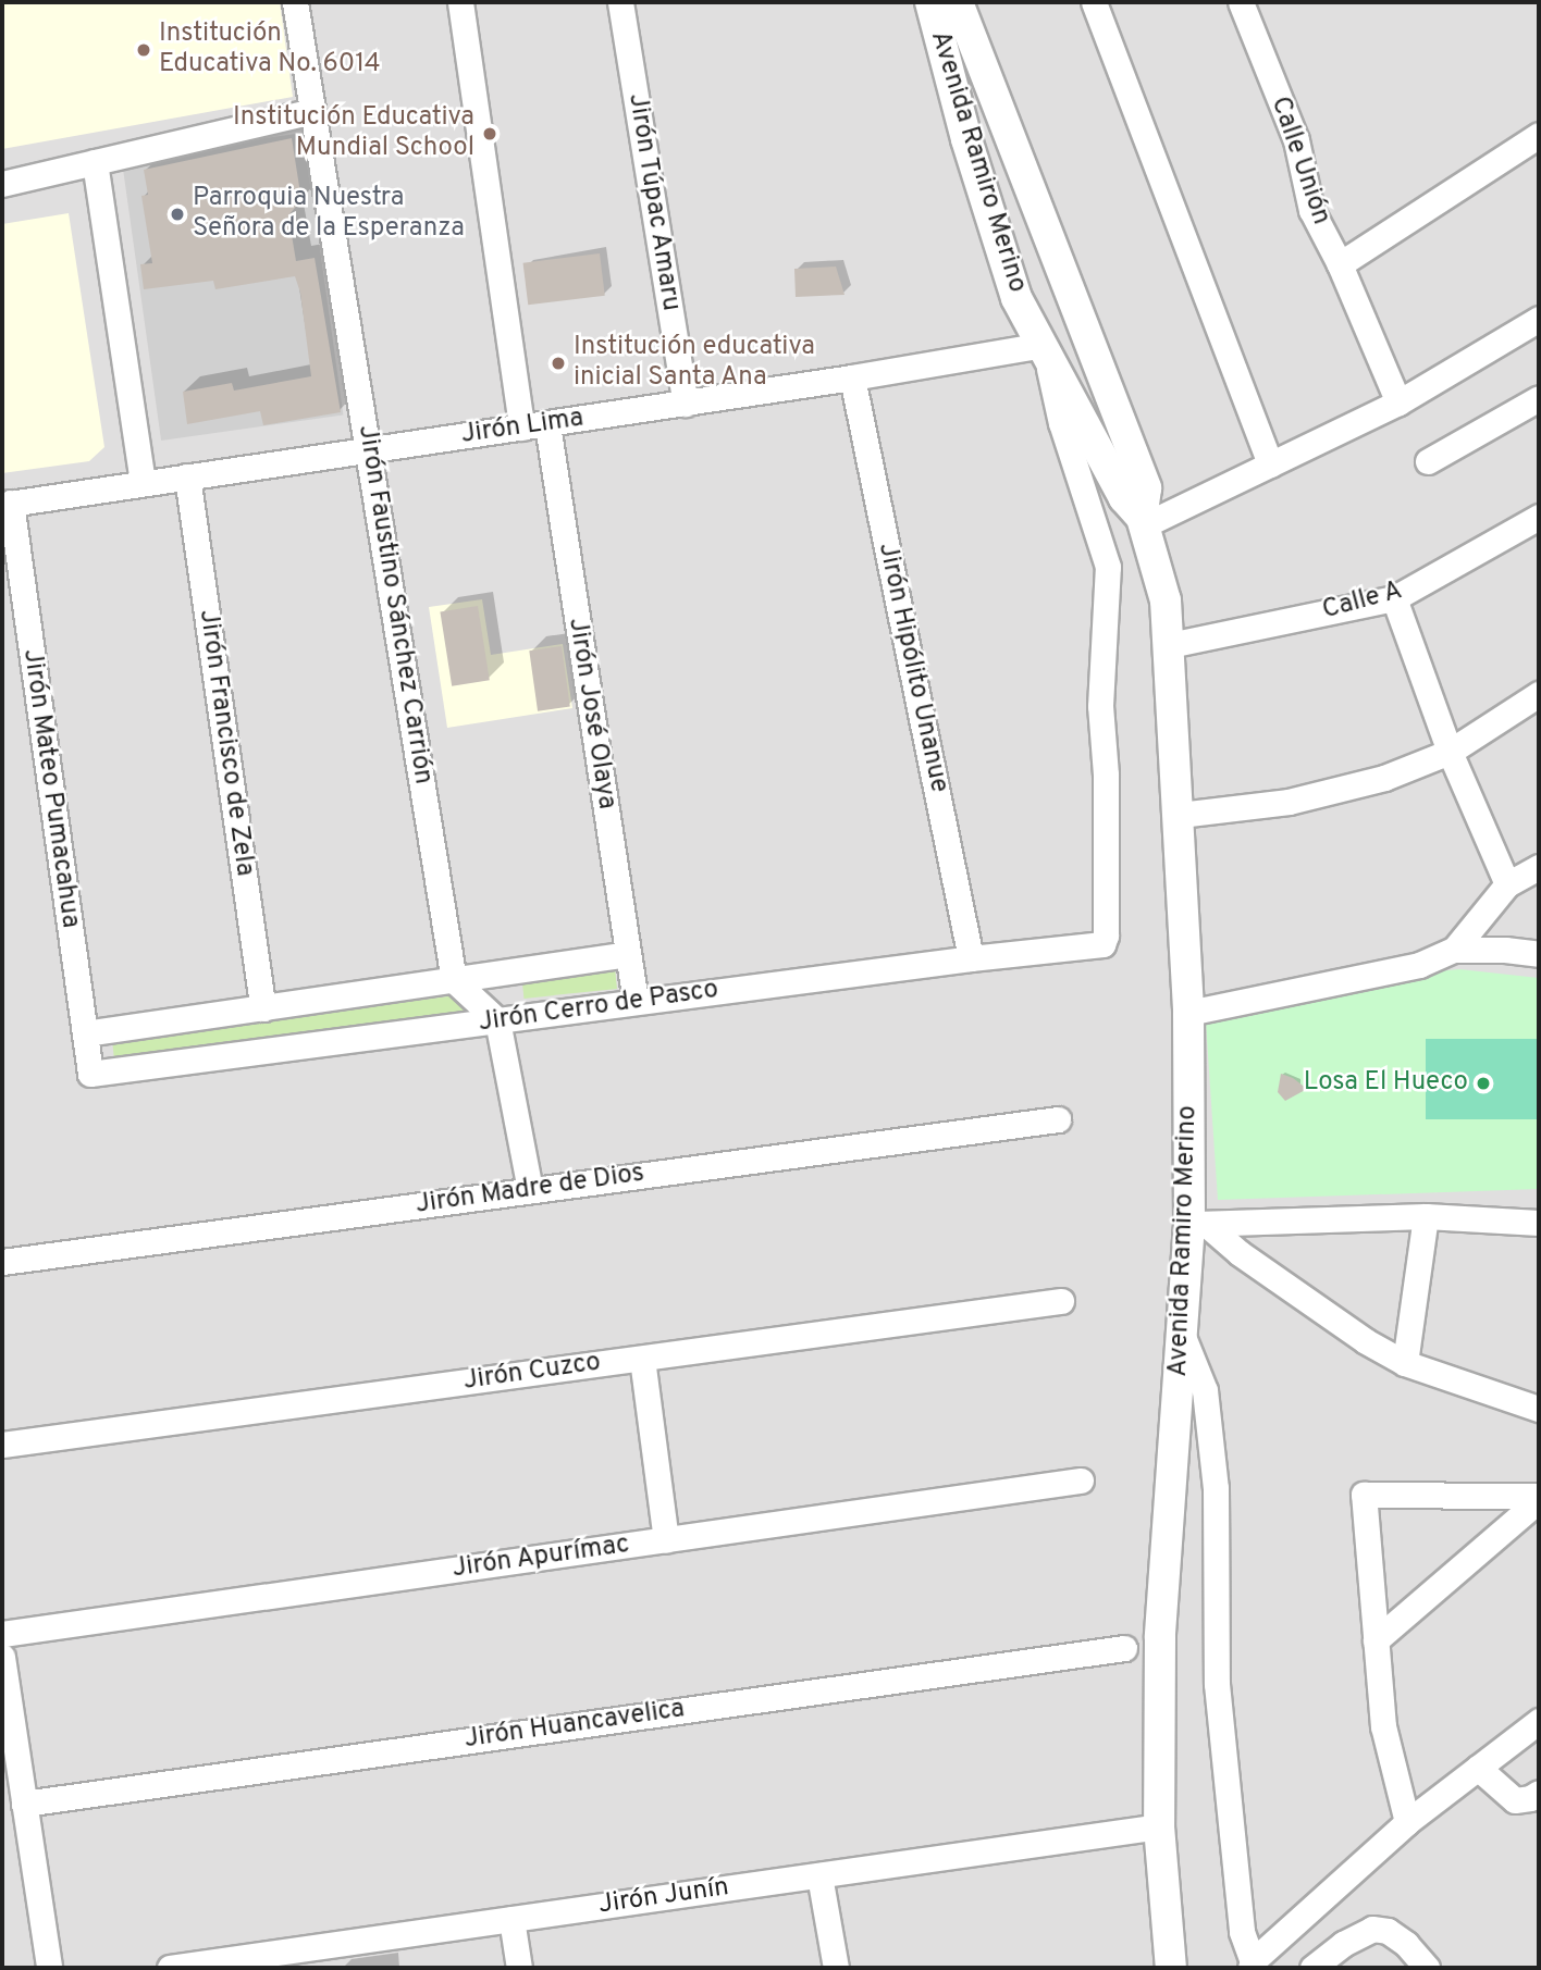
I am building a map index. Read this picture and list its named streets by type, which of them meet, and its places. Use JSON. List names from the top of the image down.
{
  "streets": {
    "street": [
      "Calle Unión",
      "Avenida Ramiro Merino",
      "Jirón Túpac Amaru",
      "Jirón Lima",
      "Calle A",
      "Jirón Faustino Sánchez Carrión",
      "Jirón Hipólito Unanue",
      "Jirón José Olaya",
      "Jirón Francisco de Zela",
      "Jirón Mateo Pumacahua",
      "Jirón Cerro de Pasco",
      "Jirón Madre de Dios",
      "Jirón Cuzco",
      "Jirón Apurímac",
      "Jirón Huancavelica",
      "Jirón Junín"
    ]
  },
  "crossings": [
    ["Avenida Ramiro Merino", "Jirón Lima"],
    ["Avenida Ramiro Merino", "Calle A"],
    ["Avenida Ramiro Merino", "Jirón Cerro de Pasco"],
    ["Avenida Ramiro Merino", "Jirón Junín"],
    ["Jirón Túpac Amaru", "Jirón Lima"],
    ["Jirón Lima", "Jirón Faustino Sánchez Carrión"],
    ["Jirón Lima", "Jirón Hipólito Unanue"],
    ["Jirón Lima", "Jirón José Olaya"],
    ["Jirón Lima", "Jirón Francisco de Zela"],
    ["Jirón Lima", "Jirón Mateo Pumacahua"],
    ["Jirón Lima", "Jirón Cerro de Pasco"],
    ["Jirón Faustino Sánchez Carrión", "Jirón Cerro de Pasco"],
    ["Jirón Hipólito Unanue", "Jirón Cerro de Pasco"],
    ["Jirón José Olaya", "Jirón Cerro de Pasco"],
    ["Jirón Francisco de Zela", "Jirón Cerro de Pasco"],
    ["Jirón Mateo Pumacahua", "Jirón Cerro de Pasco"]
  ],
  "places": [
    "Institución Educativa No. 6014",
    "Institución Educativa Mundial School",
    "Parroquia Nuestra Señora de la Esperanza",
    "Institución educativa inicial Santa Ana",
    "Losa El Hueco"
  ]
}
